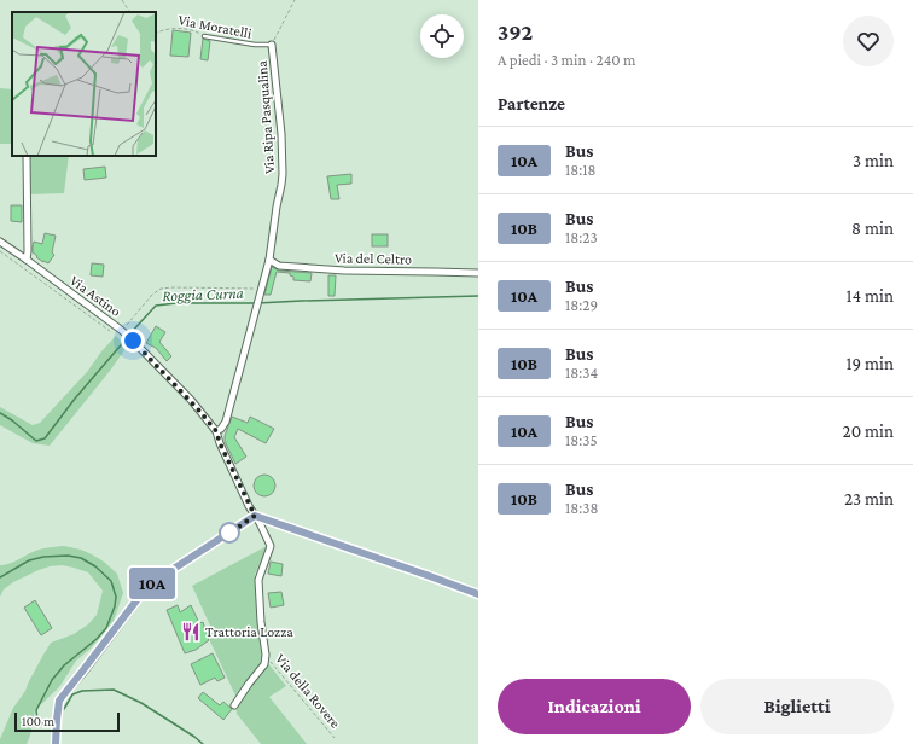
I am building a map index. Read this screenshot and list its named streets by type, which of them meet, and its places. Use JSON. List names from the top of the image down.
{
  "streets": {
    "street": ["Via Ripa Pasqualina", "Via del Celtro", "Via Astino"],
    "lane": ["Via Moratelli"],
    "path": ["Via della Rovere"]
  },
  "crossings": [
    ["Via Moratelli", "Via Ripa Pasqualina"],
    ["Via Ripa Pasqualina", "Via del Celtro"],
    ["Via Ripa Pasqualina", "Via Astino"],
    ["Via Astino", "Via della Rovere"]
  ],
  "water": ["Roggia Curna"],
  "places": {
    "restaurant": ["Trattoria Lozza"]
  },
  "lines": ["bus line 10A"],
  "scale_bar": "100 m",
  "page": {
    "on_map": "10A",
    "heading": [
      ["392", "A piedi · 3 min · 240 m"],
      "Partenze"
    ],
    "list": [
      {
        "mark": "10A",
        "name": "Bus",
        "note": "18:18",
        "value": "3 min"
      },
      {
        "mark": "10B",
        "name": "Bus",
        "note": "18:23",
        "value": "8 min"
      },
      {
        "mark": "10A",
        "name": "Bus",
        "note": "18:29",
        "value": "14 min"
      },
      {
        "mark": "10B",
        "name": "Bus",
        "note": "18:34",
        "value": "19 min"
      },
      {
        "mark": "10A",
        "name": "Bus",
        "note": "18:35",
        "value": "20 min"
      },
      {
        "mark": "10B",
        "name": "Bus",
        "note": "18:38",
        "value": "23 min"
      }
    ],
    "buttons": ["Indicazioni", "Biglietti"],
    "scale": "100 m"
  }
}
